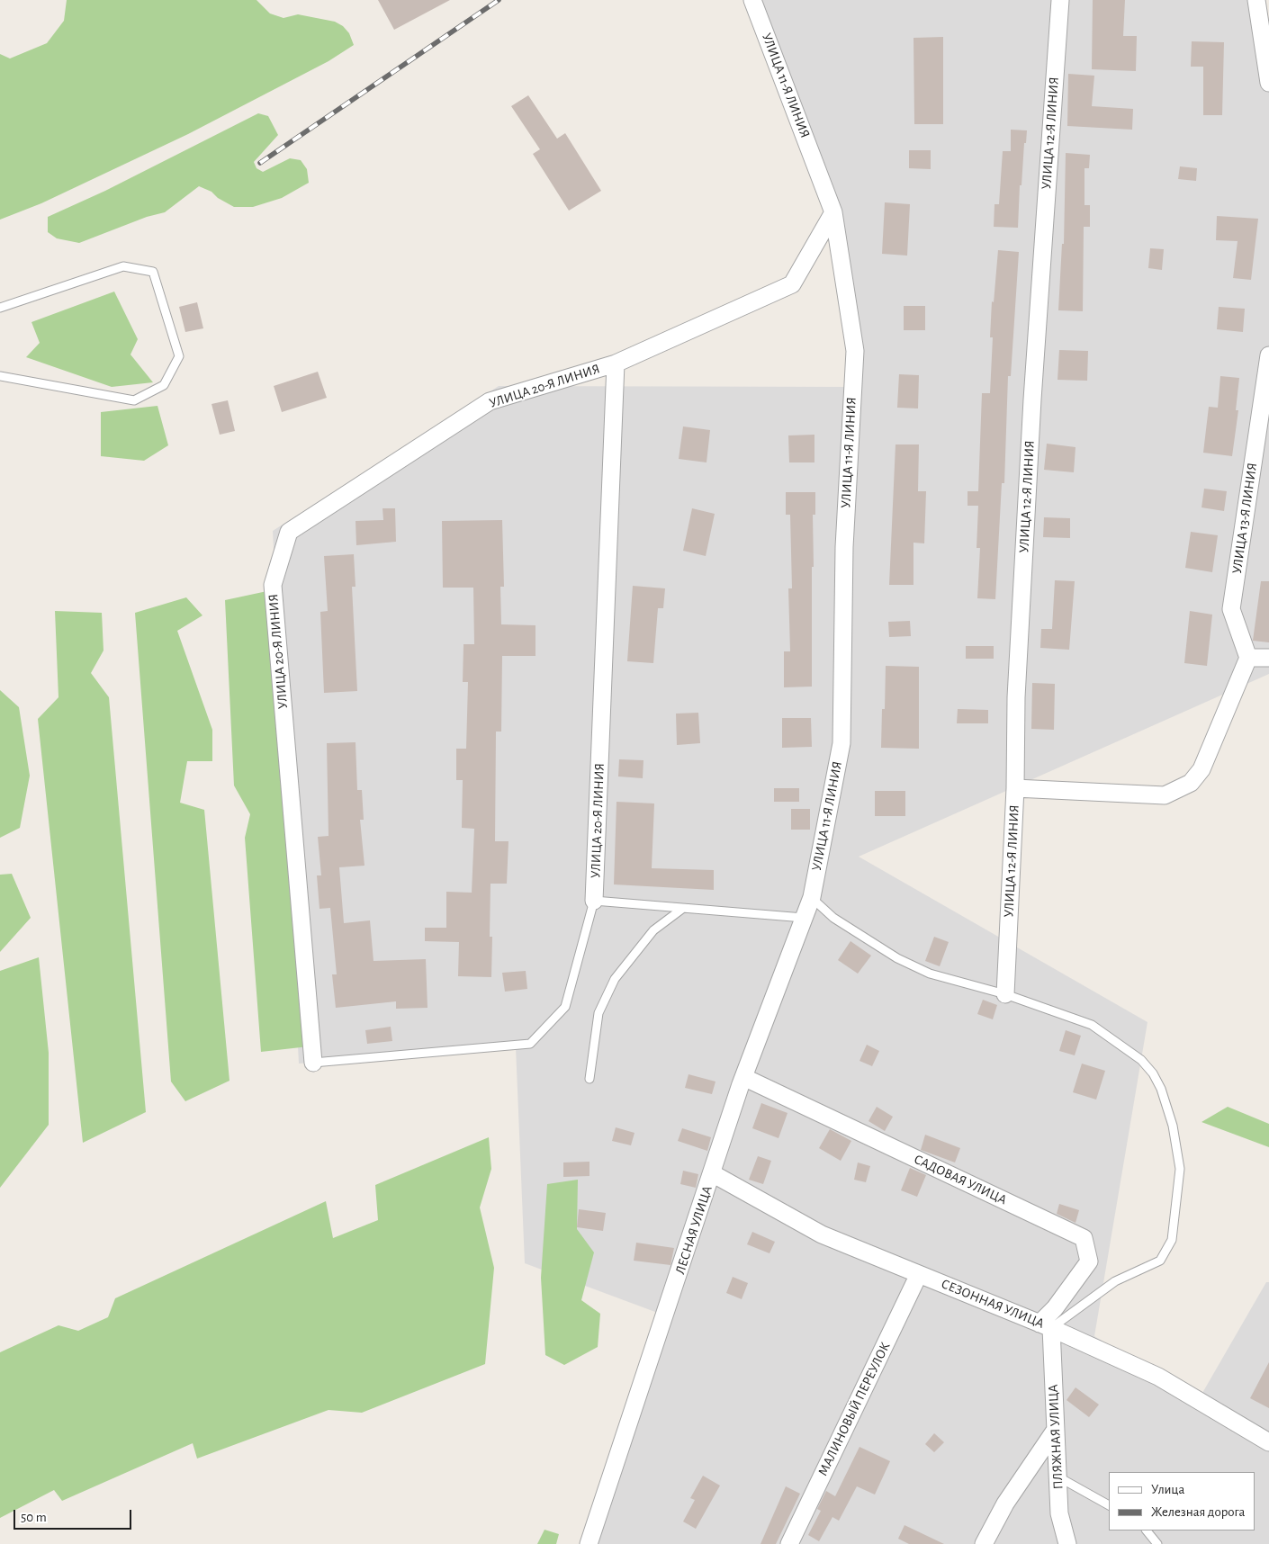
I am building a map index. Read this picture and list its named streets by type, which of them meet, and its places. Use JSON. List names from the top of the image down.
{
  "streets": {
    "street": [
      "УЛИЦА 11-Я ЛИНИЯ",
      "УЛИЦА 12-Я ЛИНИЯ",
      "УЛИЦА 20-Я ЛИНИЯ",
      "УЛИЦА 13-Я ЛИНИЯ",
      "САДОВАЯ УЛИЦА",
      "ЛЕСНАЯ УЛИЦА",
      "СЕЗОННАЯ УЛИЦА",
      "МАЛИНОВЫЙ ПЕРЕУЛОК",
      "ПЛЯЖНАЯ УЛИЦА"
    ]
  },
  "crossings": [
    ["УЛИЦА 11-Я ЛИНИЯ", "УЛИЦА 20-Я ЛИНИЯ"],
    ["УЛИЦА 11-Я ЛИНИЯ", "ЛЕСНАЯ УЛИЦА"],
    ["САДОВАЯ УЛИЦА", "ЛЕСНАЯ УЛИЦА"],
    ["САДОВАЯ УЛИЦА", "СЕЗОННАЯ УЛИЦА"],
    ["САДОВАЯ УЛИЦА", "ПЛЯЖНАЯ УЛИЦА"],
    ["ЛЕСНАЯ УЛИЦА", "СЕЗОННАЯ УЛИЦА"],
    ["СЕЗОННАЯ УЛИЦА", "МАЛИНОВЫЙ ПЕРЕУЛОК"],
    ["СЕЗОННАЯ УЛИЦА", "ПЛЯЖНАЯ УЛИЦА"]
  ],
  "legend": ["Улица", "Железная дорога"],
  "scale_bar": "50 m"
}
